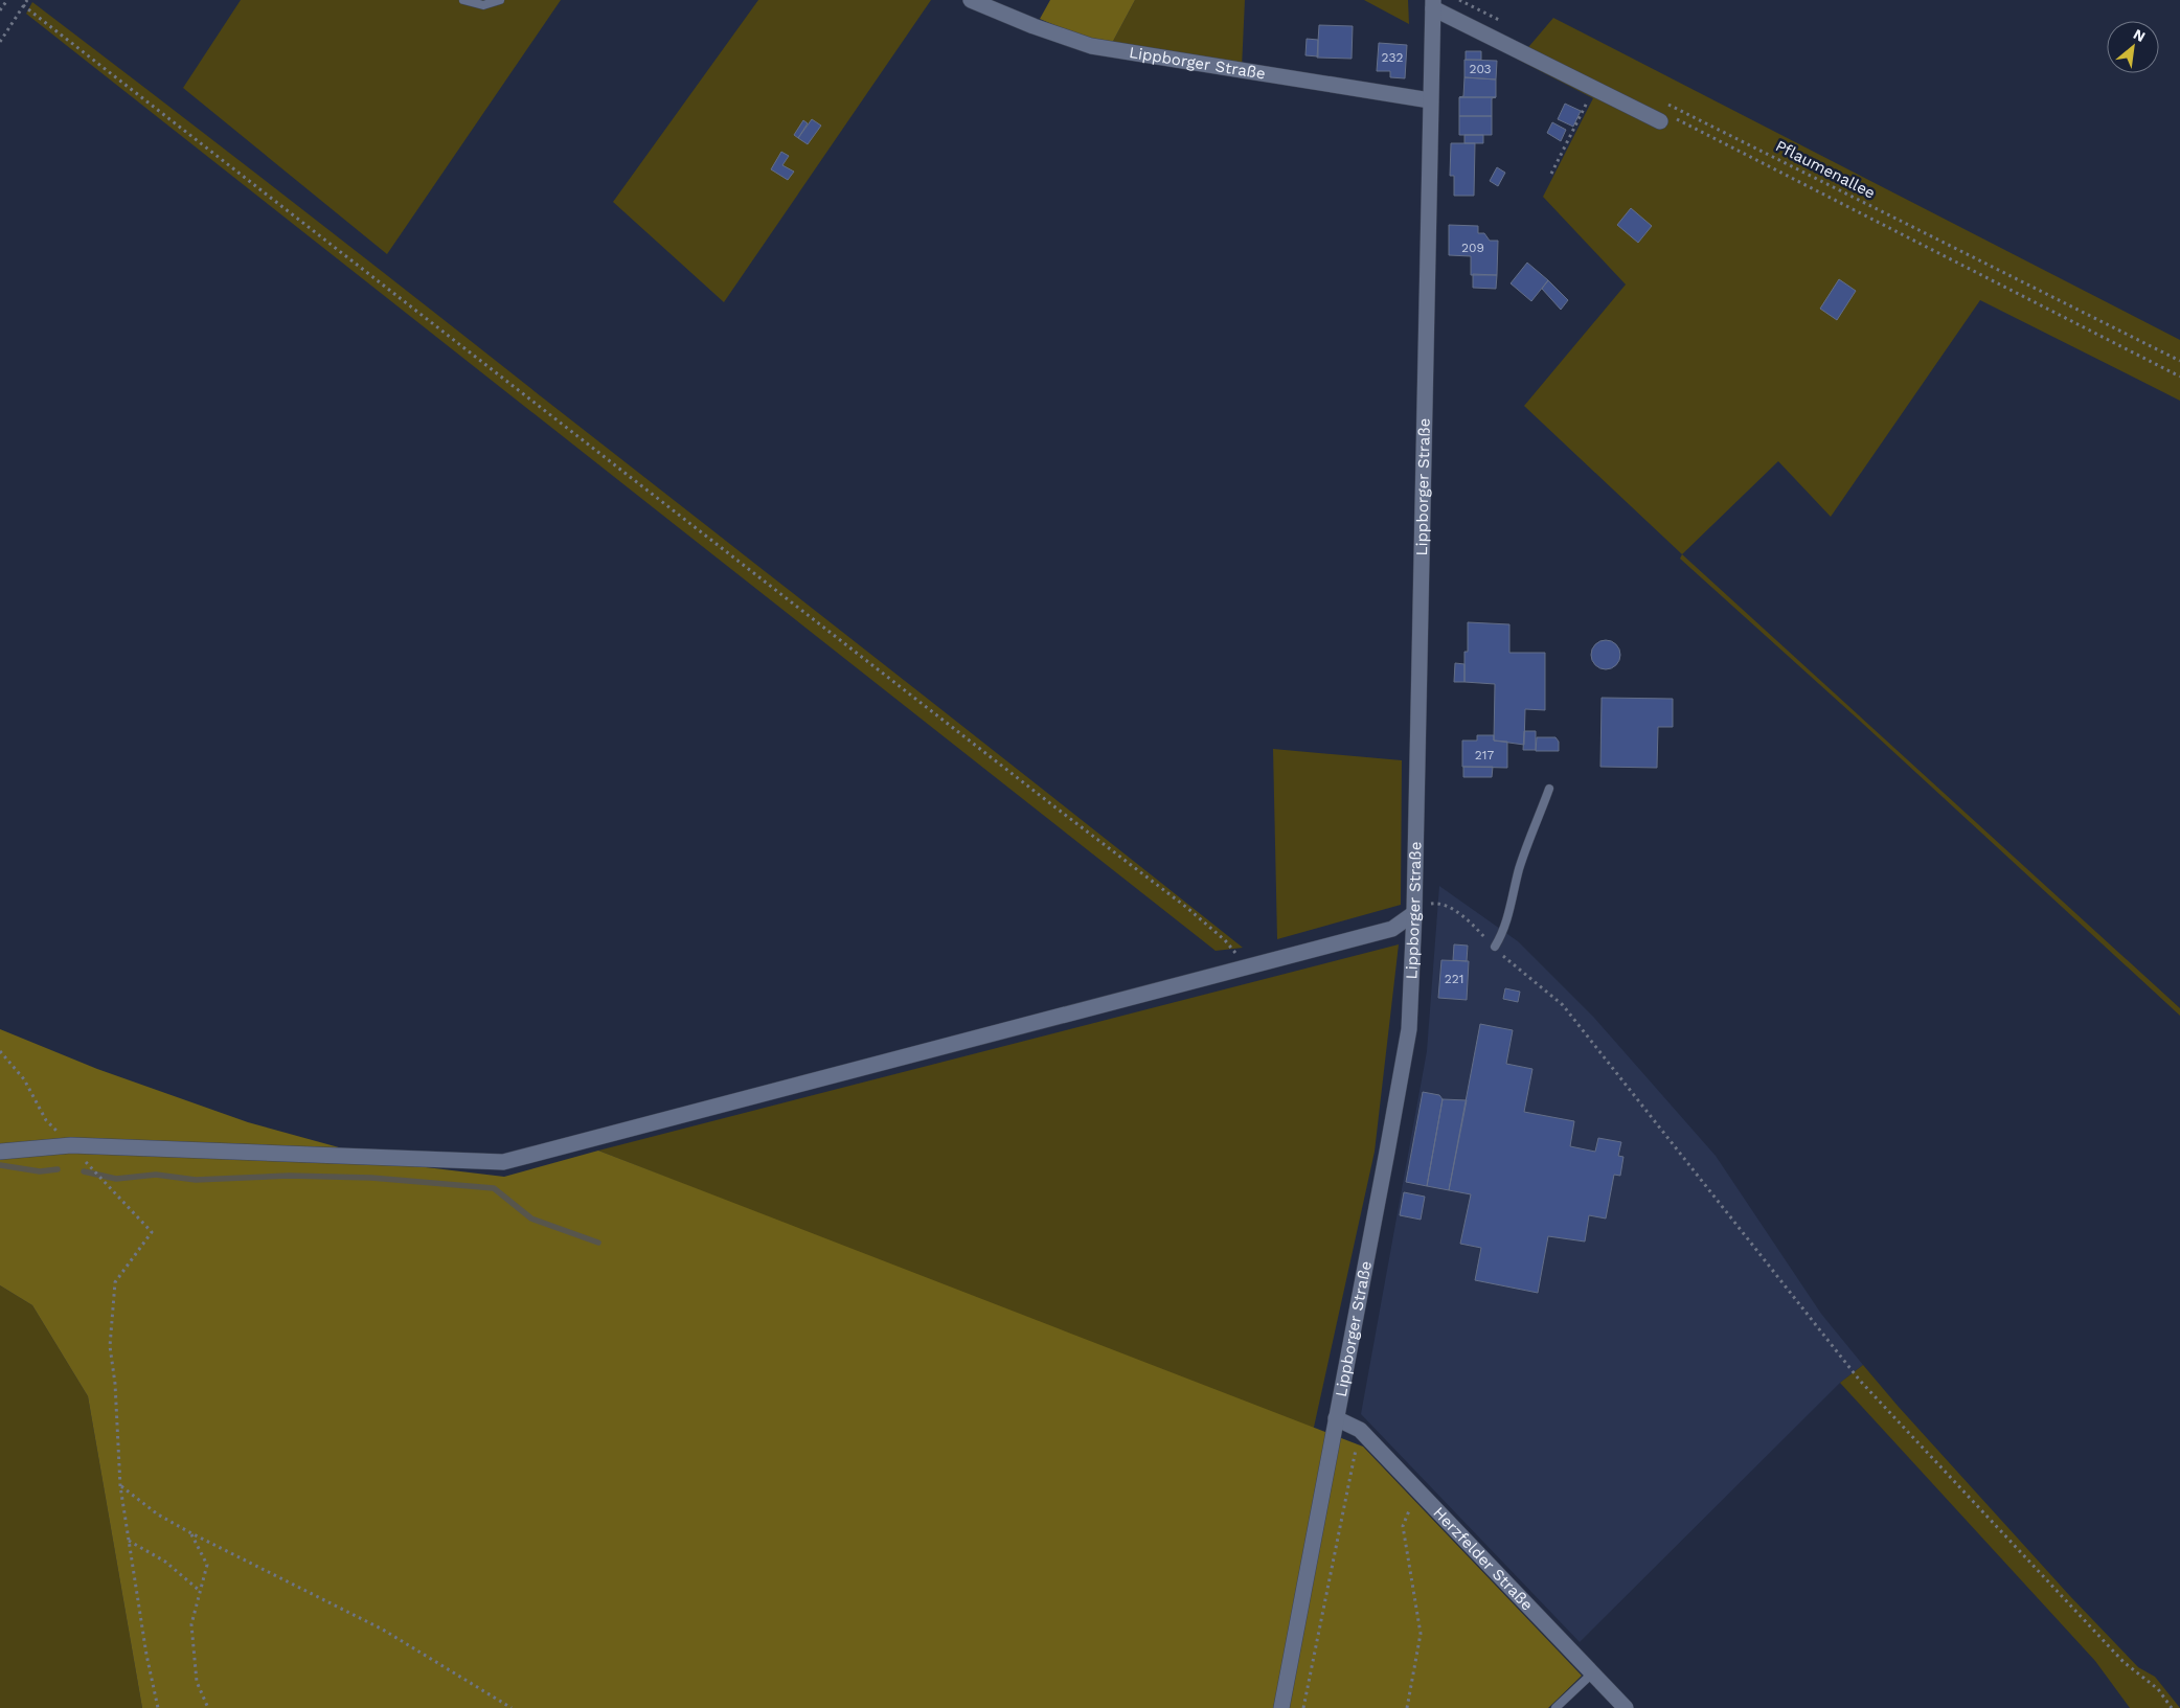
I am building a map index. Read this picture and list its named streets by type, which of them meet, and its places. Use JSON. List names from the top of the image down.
{
  "streets": {
    "street": ["Lippborger Straße", "Herzfelder Straße"],
    "path": ["Pflaumenallee"]
  },
  "crossings": [
    ["Lippborger Straße", "Herzfelder Straße"]
  ],
  "house_numbers": [
    "232",
    "203",
    "209",
    "217",
    "221"
  ],
  "north": "top right"
}
